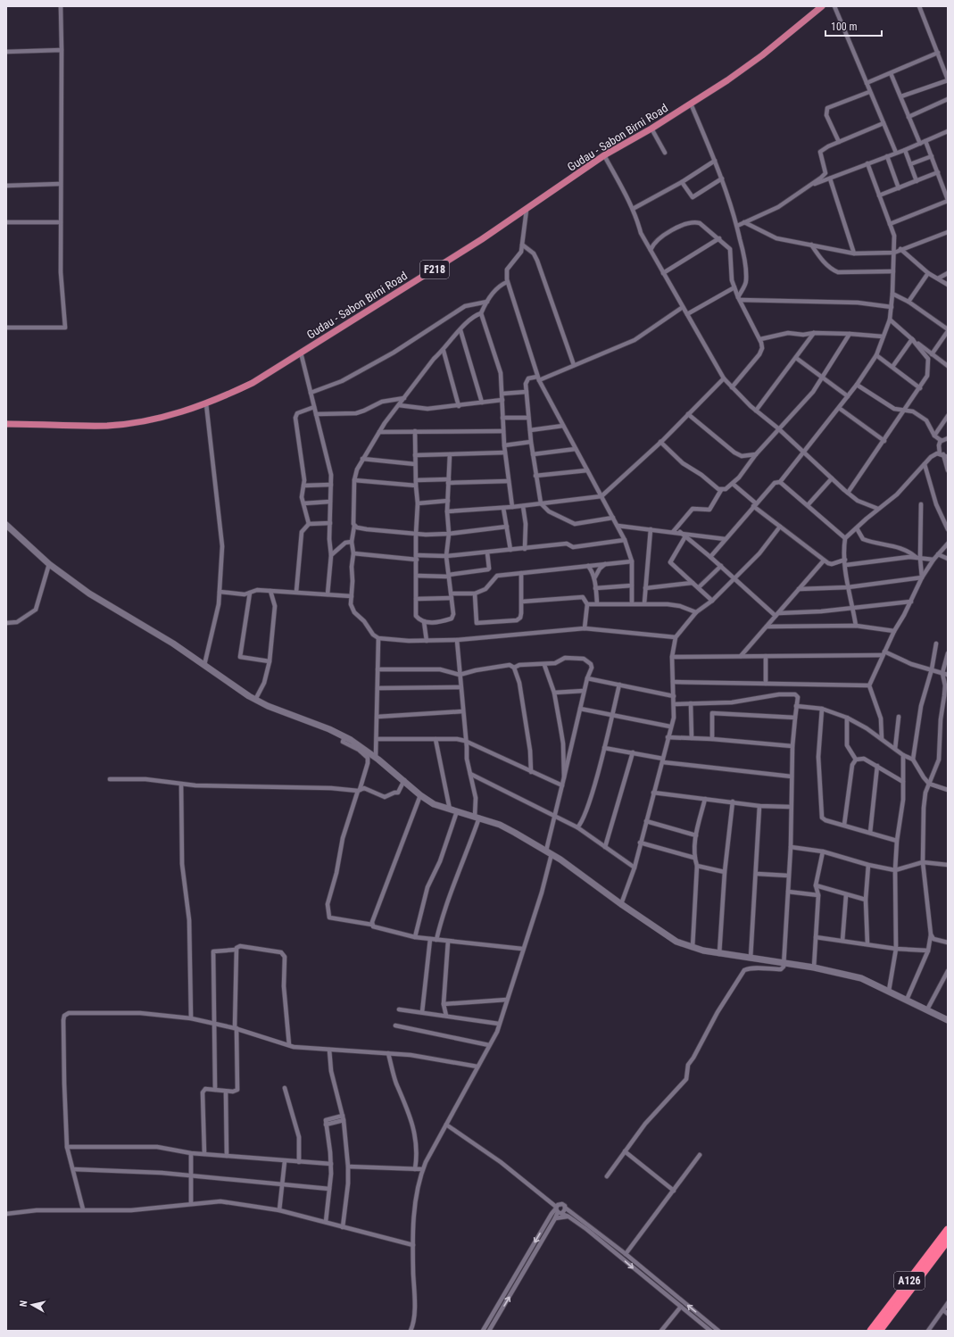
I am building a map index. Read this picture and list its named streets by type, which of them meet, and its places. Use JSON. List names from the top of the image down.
{
  "streets": {
    "highway": ["A126"],
    "main road": ["Gudau - Sabon Birni Road", "F218"]
  },
  "scale_bar": "100 m",
  "north": "left"
}
